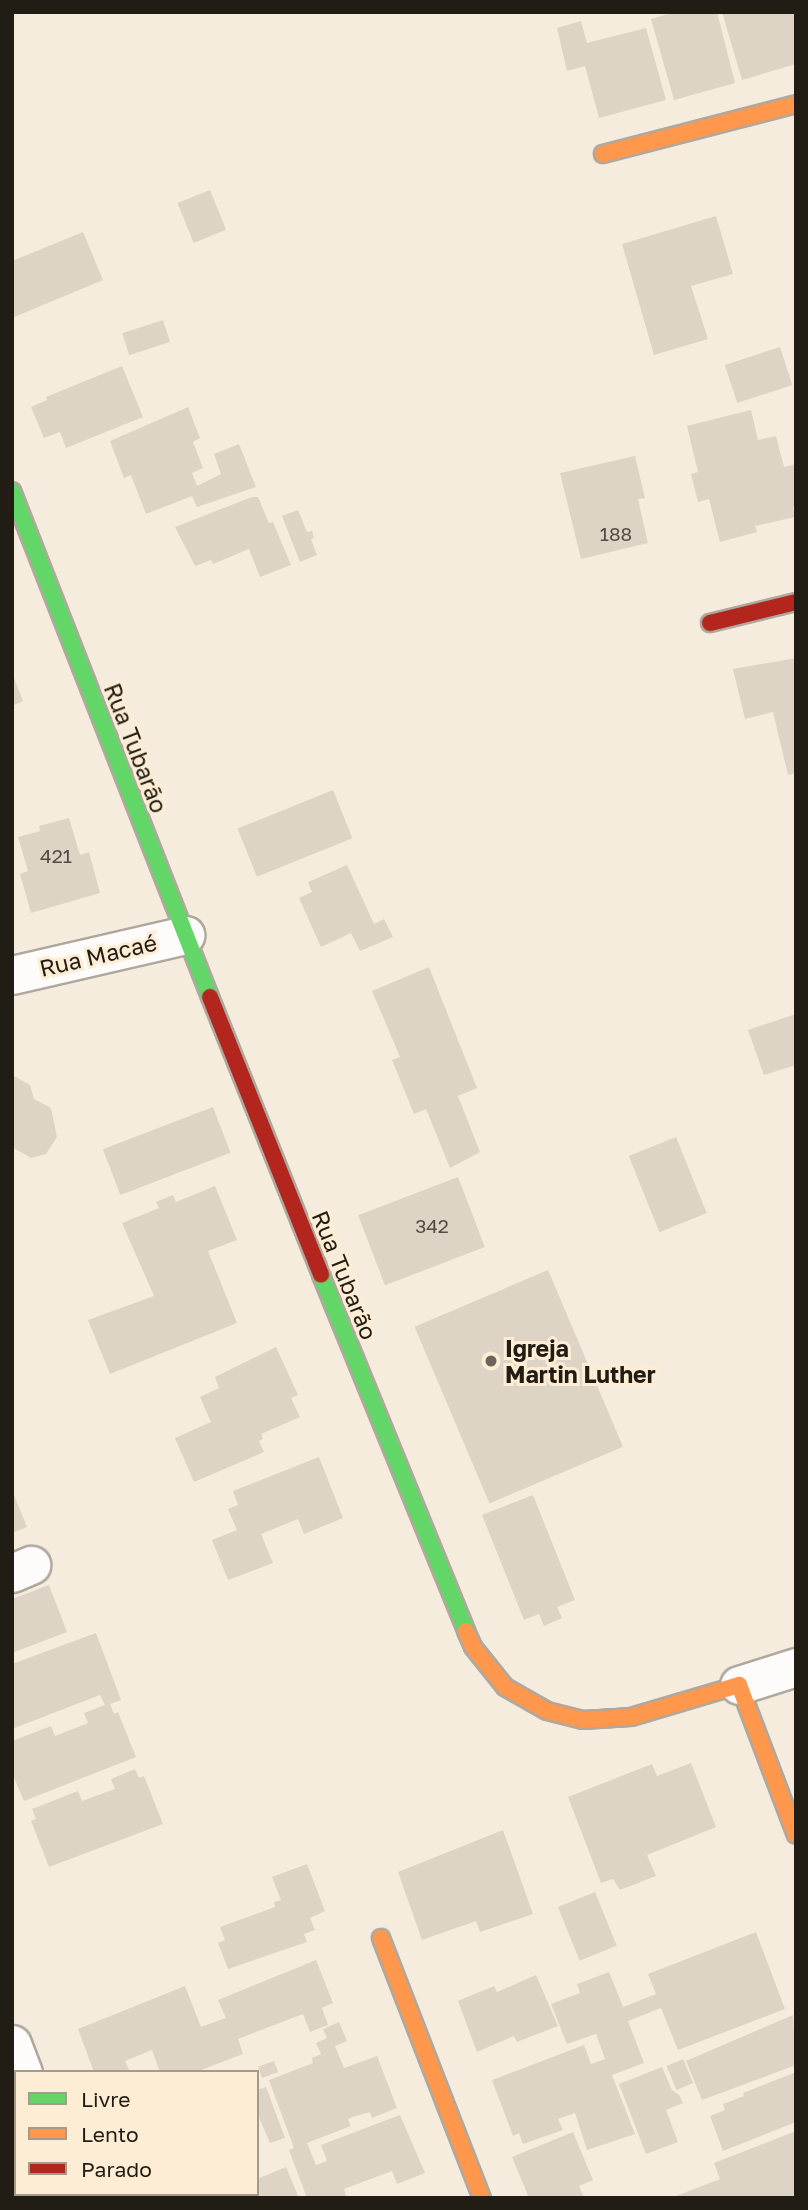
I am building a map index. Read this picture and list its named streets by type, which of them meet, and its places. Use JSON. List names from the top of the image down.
{
  "streets": {
    "street": ["Rua Tubarão", "Rua Macaé"]
  },
  "crossings": [
    ["Rua Tubarão", "Rua Macaé"]
  ],
  "places": ["Igreja Martin Luther"],
  "house_numbers": ["188", "421", "342"],
  "legend": ["Livre", "Lento", "Parado"]
}
